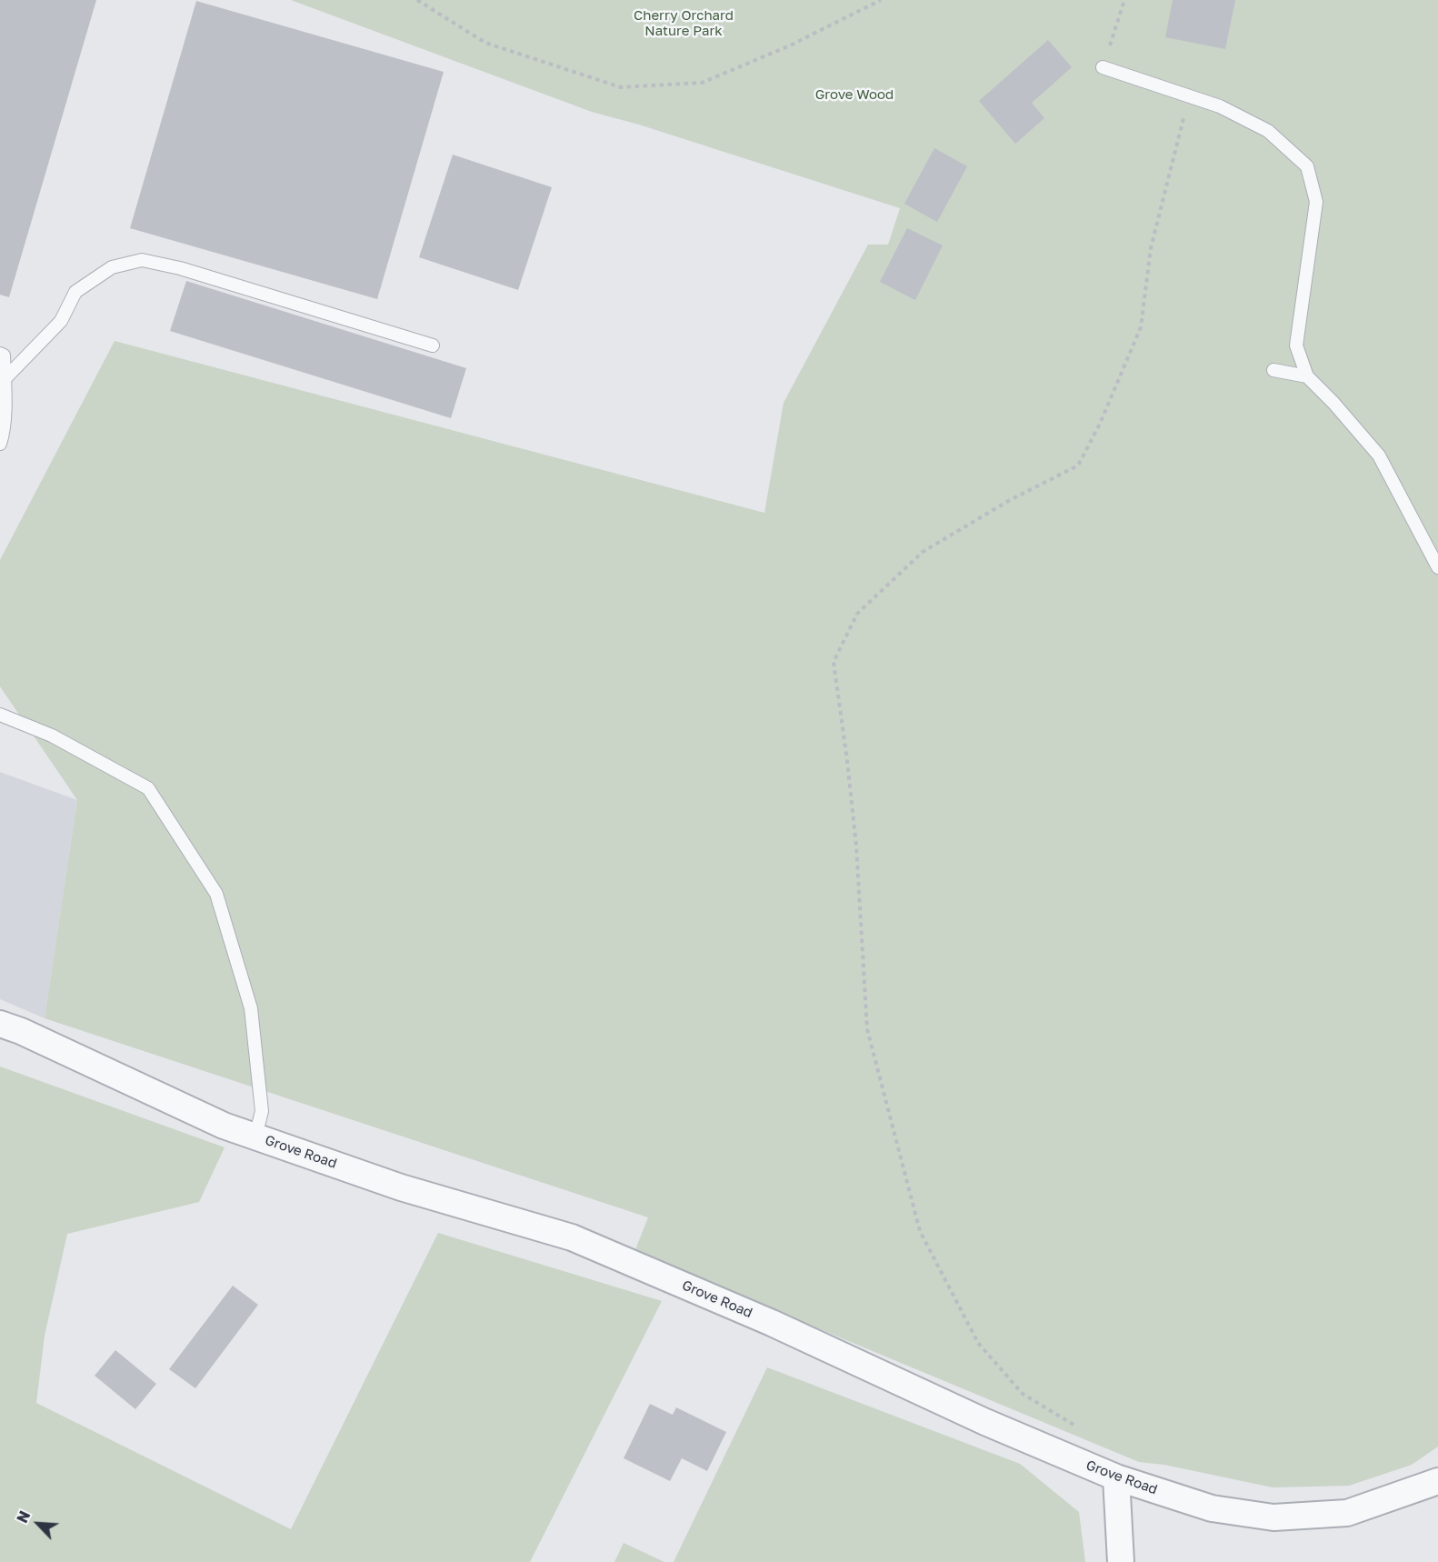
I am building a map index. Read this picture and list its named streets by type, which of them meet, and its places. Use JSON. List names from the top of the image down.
{
  "streets": {
    "street": ["Grove Road"]
  },
  "parks": ["Cherry Orchard Nature Park", "Grove Wood"],
  "north": "top left"
}
